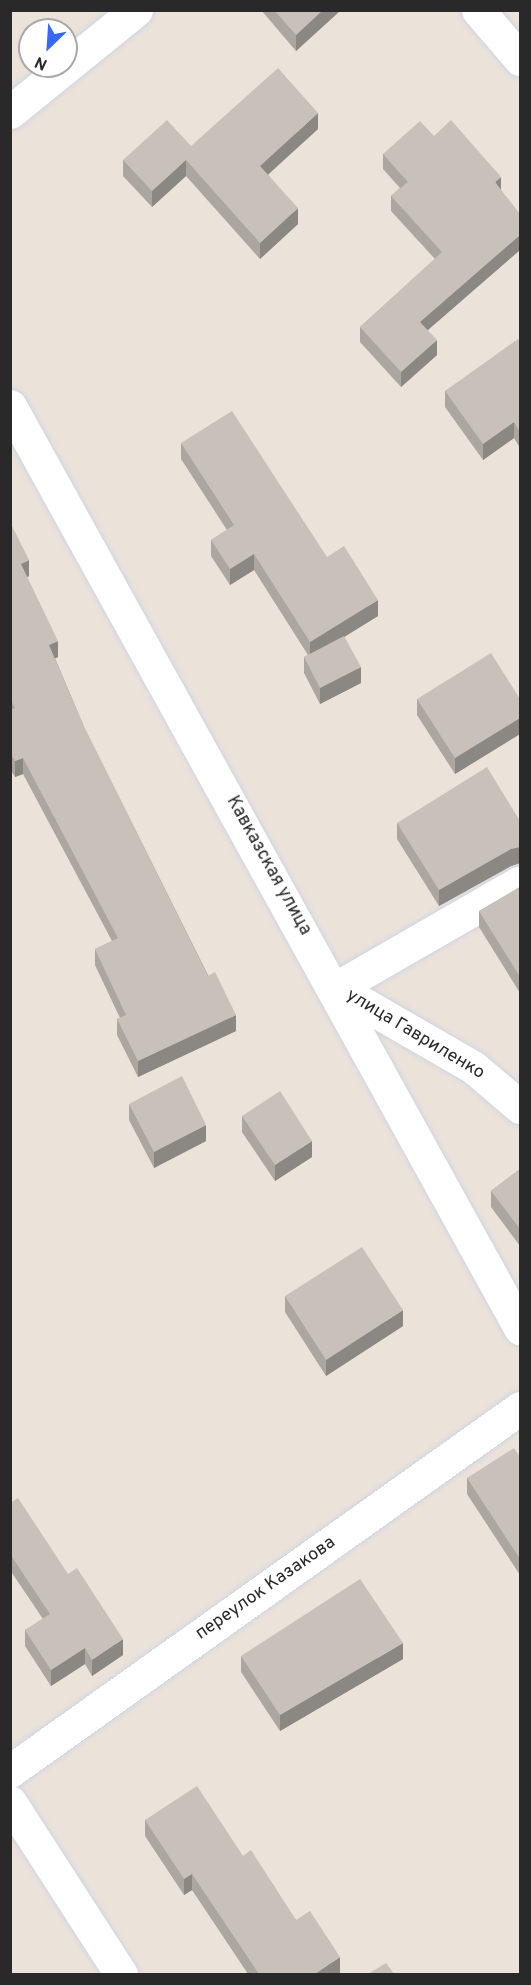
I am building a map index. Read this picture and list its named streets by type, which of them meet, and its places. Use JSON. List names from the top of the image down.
{
  "streets": {
    "street": ["Кавказская улица", "улица Гавриленко", "переулок Казакова"]
  },
  "crossings": [
    ["Кавказская улица", "улица Гавриленко"]
  ],
  "north": "bottom left"
}
